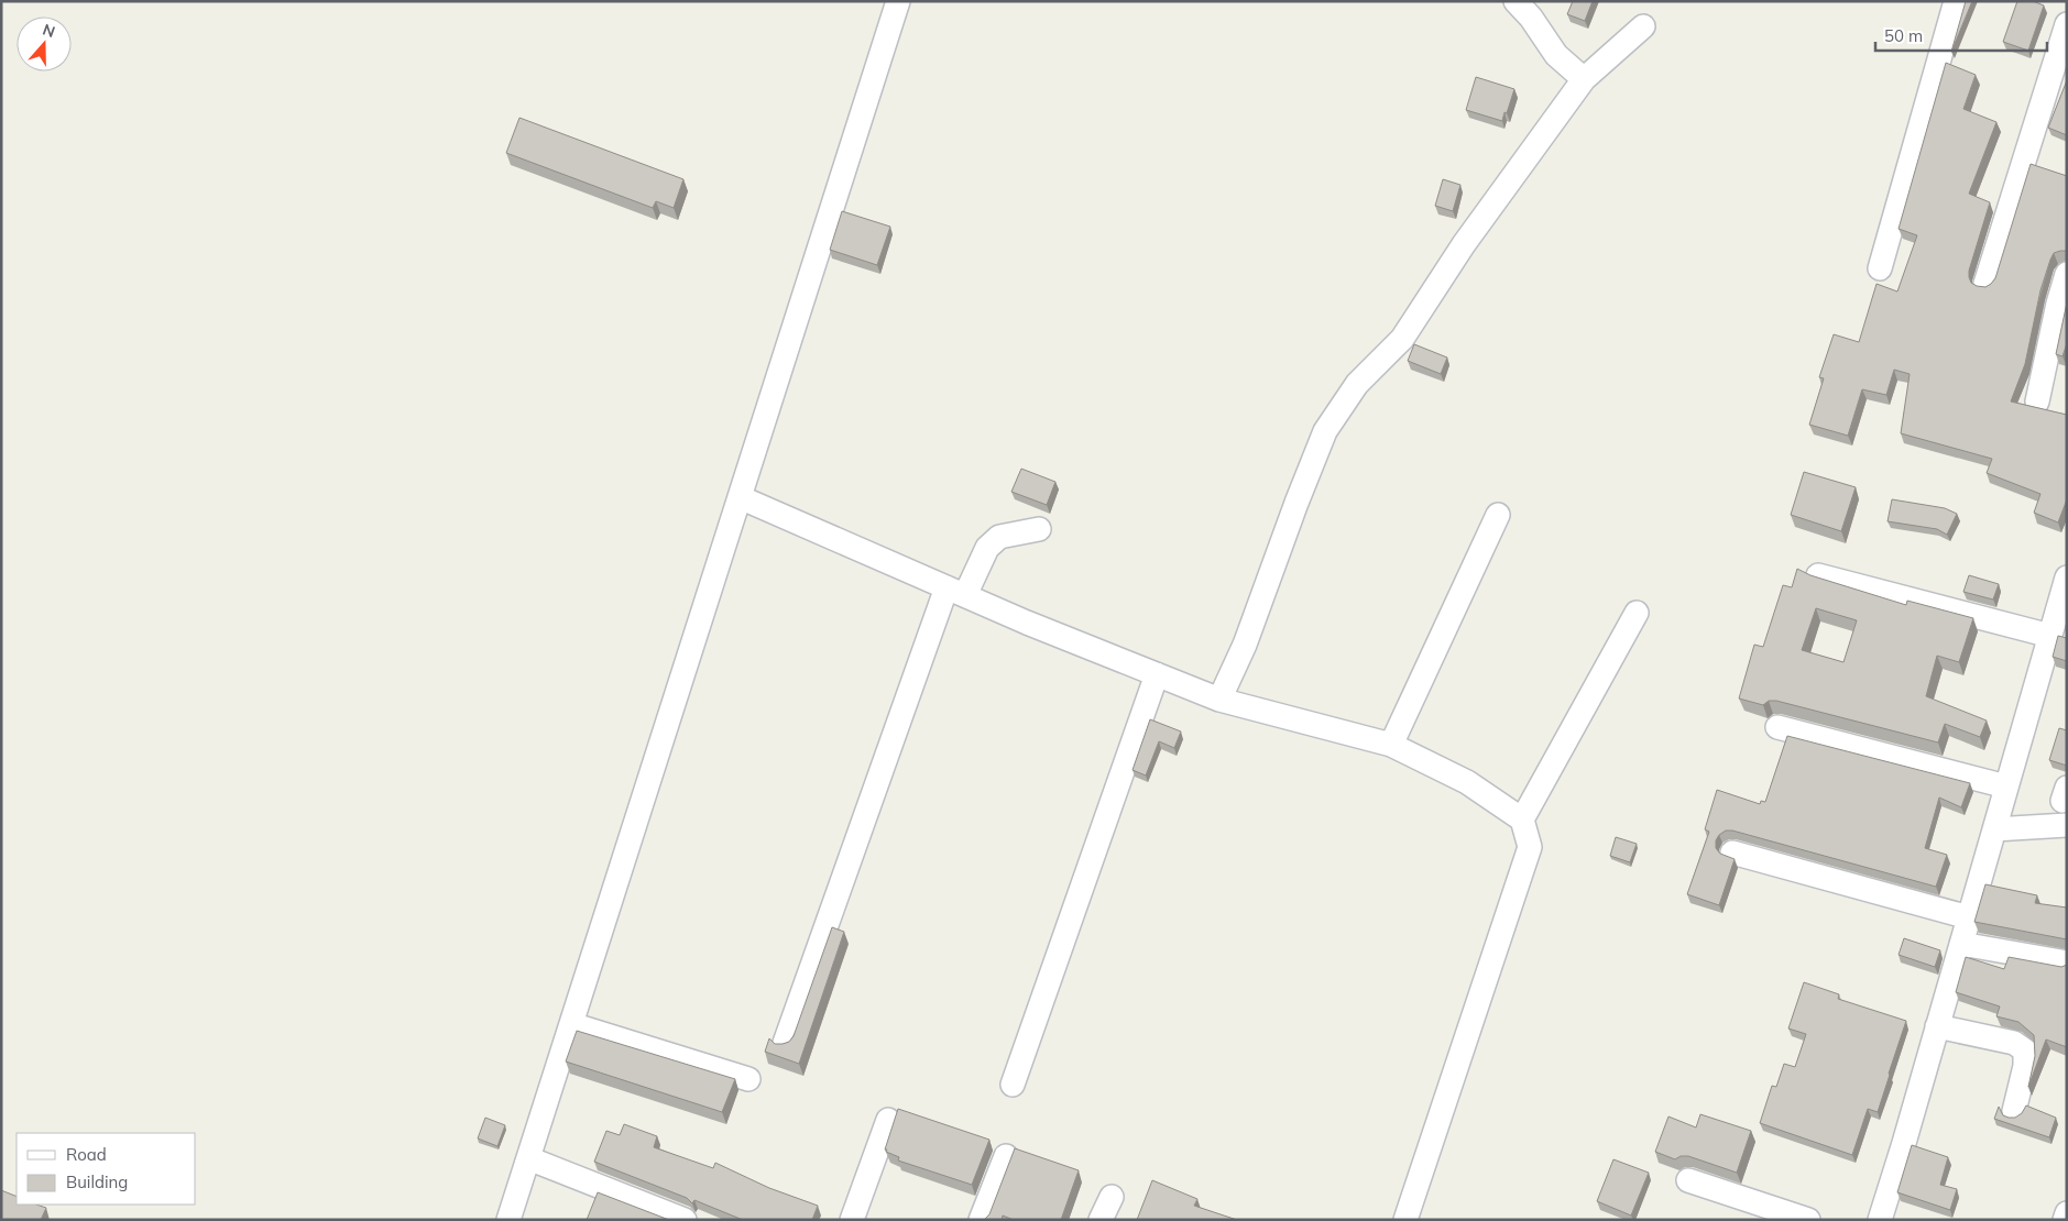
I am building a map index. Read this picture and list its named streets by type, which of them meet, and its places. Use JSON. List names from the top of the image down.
{
  "legend": ["Road", "Building"],
  "scale_bar": "50 m",
  "north": "top"
}
